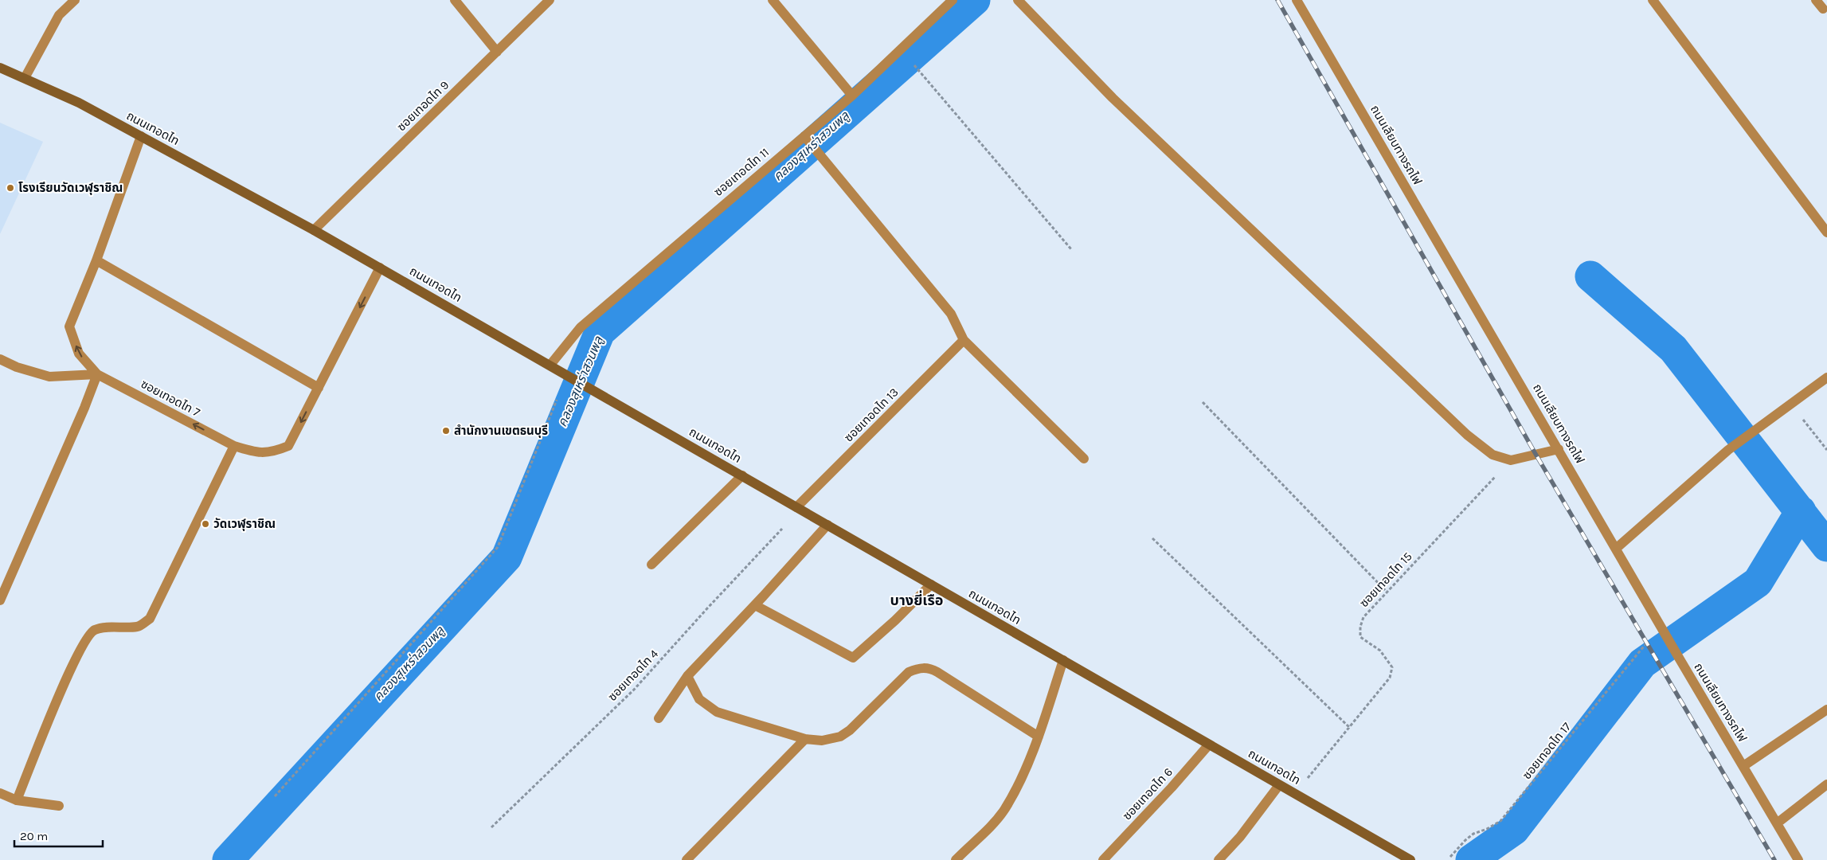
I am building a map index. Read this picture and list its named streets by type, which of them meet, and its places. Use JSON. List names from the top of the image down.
{
  "streets": {
    "main road": ["ถนนเทอดไท"],
    "street": [
      "ซอยเทอดไท 9",
      "ถนนเลียบทางรถไฟ",
      "ซอยเทอดไท 11",
      "ซอยเทอดไท 7",
      "ซอยเทอดไท 13",
      "ซอยเทอดไท 6"
    ],
    "path": ["ซอยเทอดไท 15", "ซอยเทอดไท 4", "ซอยเทอดไท 17"]
  },
  "crossings": [
    ["ซอยเทอดไท 9", "ถนนเทอดไท"],
    ["ถนนเทอดไท", "ซอยเทอดไท 11"],
    ["ถนนเทอดไท", "ซอยเทอดไท 7"],
    ["ถนนเทอดไท", "ซอยเทอดไท 13"],
    ["ถนนเทอดไท", "ซอยเทอดไท 15"],
    ["ถนนเทอดไท", "ซอยเทอดไท 6"]
  ],
  "districts": ["บางยี่เรือ"],
  "water": ["คลองสุเหร่าสวนพลู"],
  "places": ["โรงเรียนวัดเวฬุราชิณ", "สำนักงานเขตธนบุรี", "วัดเวฬุราชิณ"],
  "scale_bar": "20 m"
}
